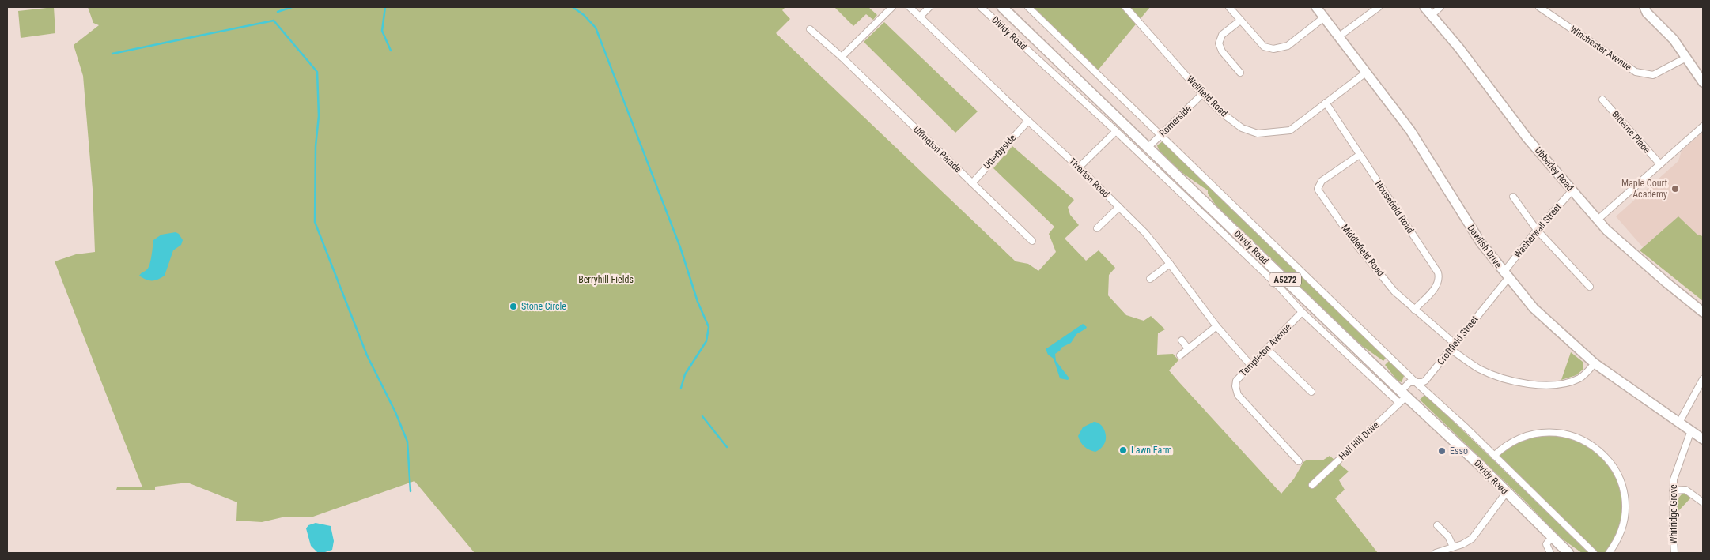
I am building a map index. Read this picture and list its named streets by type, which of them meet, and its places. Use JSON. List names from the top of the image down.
{
  "streets": {
    "main road": ["Dividy Road", "A5272"],
    "street": [
      "Winchester Avenue",
      "Wellfield Road",
      "Romerside",
      "Bitterne Place",
      "Uffington Parade",
      "Utterbyside",
      "Ubberley Road",
      "Tiverton Road",
      "Housefield Road",
      "Washerwall Street",
      "Dawlish Drive",
      "Middlefield Road",
      "Croftfield Street",
      "Templeton Avenue",
      "Hall Hill Drive",
      "Whitridge Grove"
    ]
  },
  "crossings": [
    ["Dividy Road", "Romerside"],
    ["Dividy Road", "Croftfield Street"],
    ["Dividy Road", "Templeton Avenue"],
    ["Dividy Road", "Hall Hill Drive"],
    ["Wellfield Road", "Romerside"],
    ["Wellfield Road", "Housefield Road"],
    ["Wellfield Road", "Dawlish Drive"],
    ["Uffington Parade", "Utterbyside"],
    ["Utterbyside", "Tiverton Road"],
    ["Ubberley Road", "Washerwall Street"],
    ["Tiverton Road", "Templeton Avenue"],
    ["Housefield Road", "Middlefield Road"],
    ["Washerwall Street", "Dawlish Drive"],
    ["Washerwall Street", "Croftfield Street"],
    ["Dawlish Drive", "Croftfield Street"],
    ["Dawlish Drive", "Whitridge Grove"],
    ["Middlefield Road", "Croftfield Street"],
    ["Croftfield Street", "Hall Hill Drive"]
  ],
  "parks": ["Berryhill Fields"],
  "places": [
    "Maple Court Academy",
    "Stone Circle",
    "Lawn Farm",
    "Esso"
  ]
}
